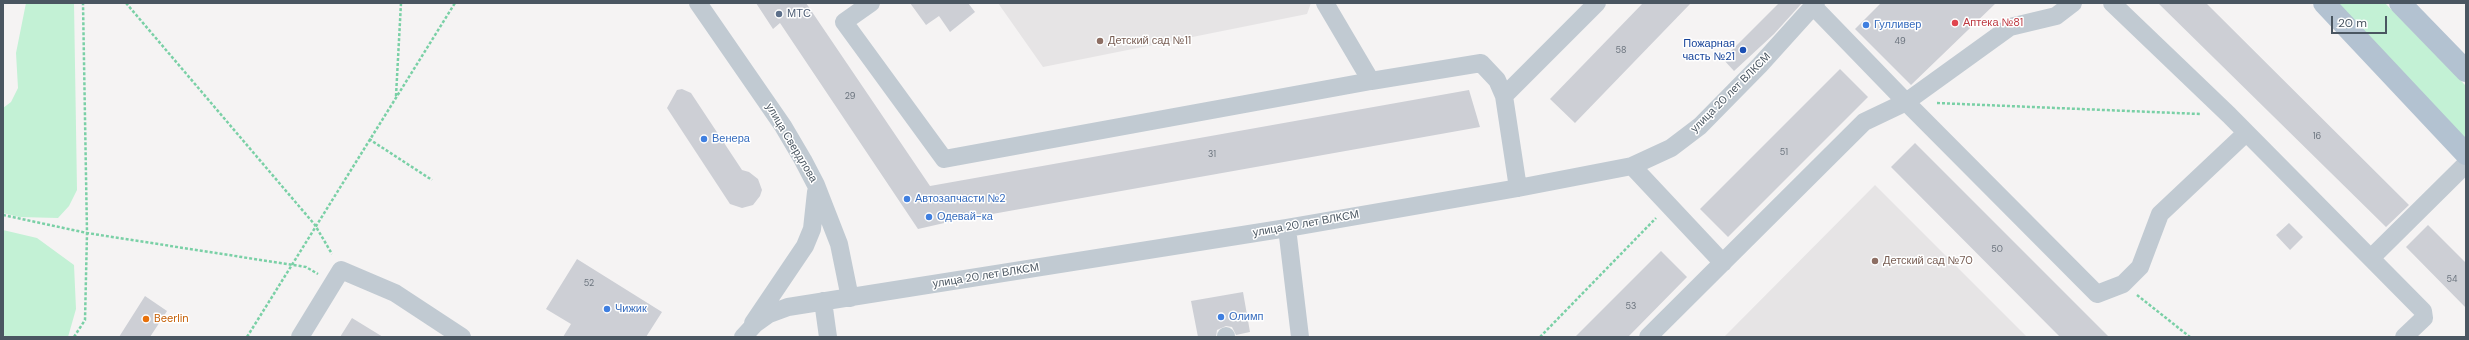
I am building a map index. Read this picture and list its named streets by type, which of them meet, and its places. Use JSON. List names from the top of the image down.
{
  "streets": {
    "street": ["улица 20 лет ВЛКСМ", "улица Свердлова"]
  },
  "crossings": [
    ["улица 20 лет ВЛКСМ", "улица Свердлова"]
  ],
  "places": [
    "МТС",
    "Аптека №81",
    "Гулливер",
    "Детский сад №11",
    "Пожарная часть №21",
    "Венера",
    "Автозапчасти №2",
    "Одевай-ка",
    "Детский сад №70",
    "Чижик",
    "Олимп",
    "Beerlin"
  ],
  "house_numbers": [
    "49",
    "58",
    "29",
    "16",
    "51",
    "31",
    "50",
    "54",
    "52",
    "53"
  ],
  "scale_bar": "20 m"
}
